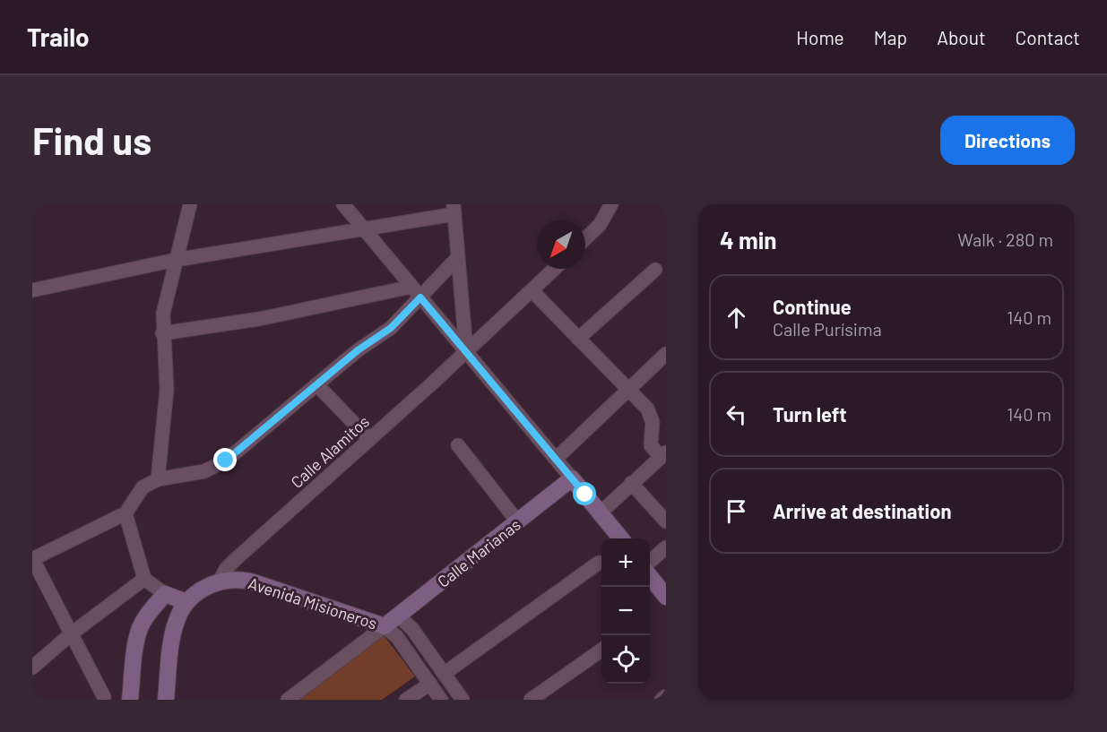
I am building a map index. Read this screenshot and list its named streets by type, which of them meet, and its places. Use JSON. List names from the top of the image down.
{
  "streets": {
    "street": ["Calle Alamitos", "Calle Marianas", "Avenida Misioneros"]
  },
  "crossings": [
    ["Calle Alamitos", "Avenida Misioneros"],
    ["Calle Marianas", "Avenida Misioneros"]
  ],
  "north": "bottom left",
  "page": {
    "header": "Trailo",
    "nav": [
      "Home",
      "Map",
      "About",
      "Contact"
    ],
    "buttons": "Directions",
    "title": "Find us",
    "heading": ["4 min", "Walk · 280 m"],
    "list": [
      ["Continue", "Calle Purísima", "140 m"],
      ["Turn left", "140 m"],
      "Arrive at destination"
    ],
    "map_buttons": ["+", "−"]
  }
}
